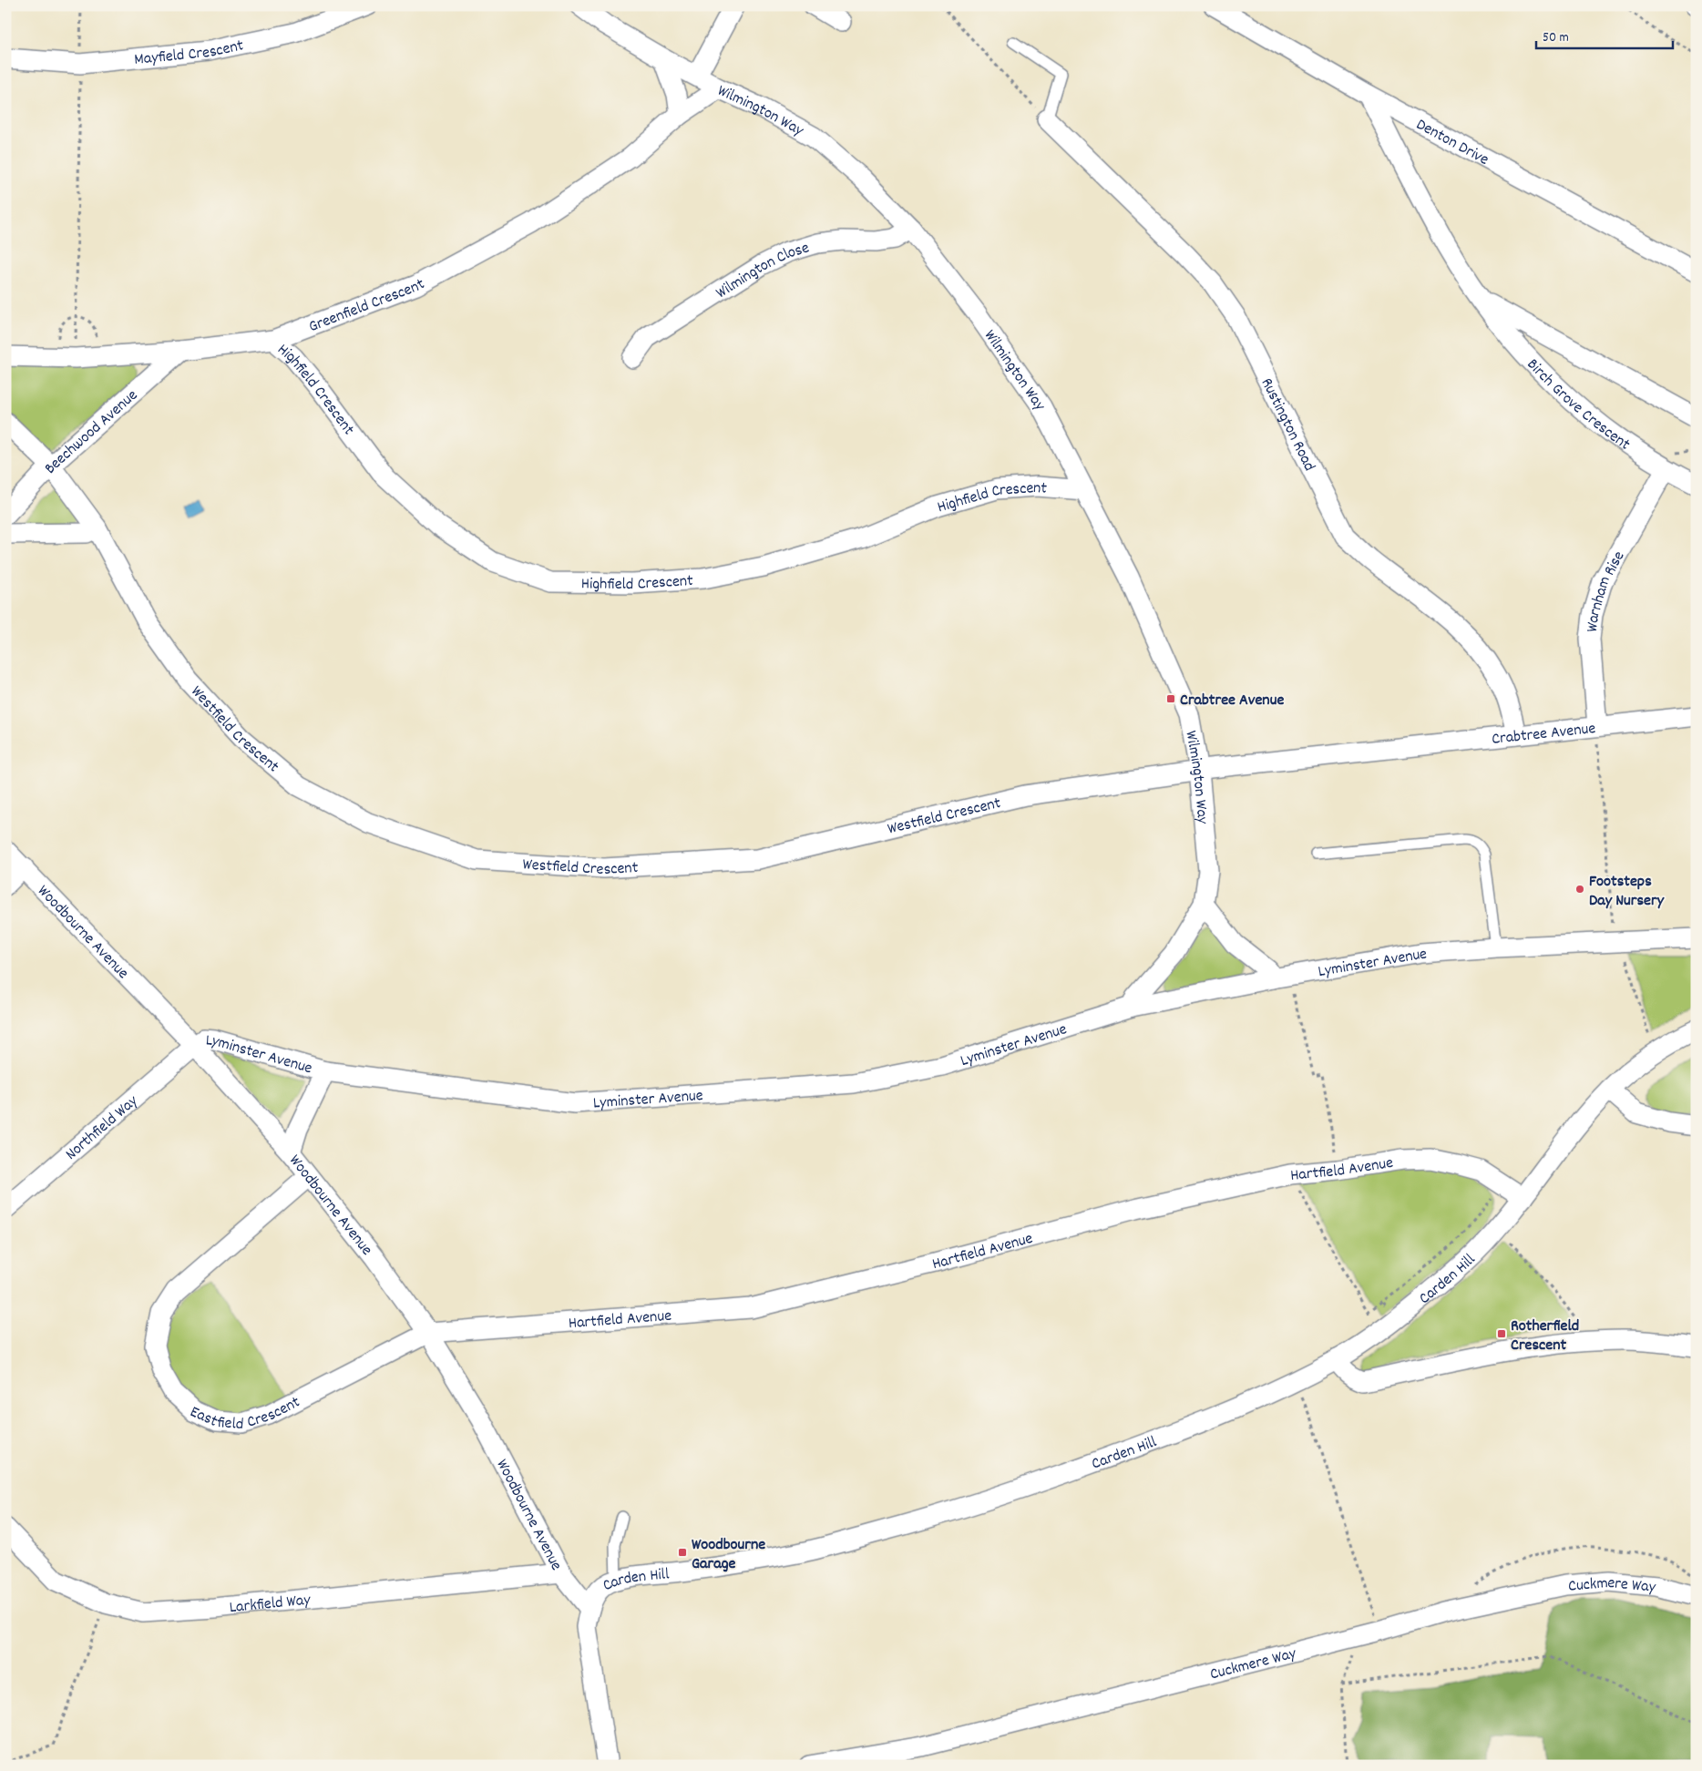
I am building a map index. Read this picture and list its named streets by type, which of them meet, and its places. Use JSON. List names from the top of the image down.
{
  "streets": {
    "street": [
      "Mayfield Crescent",
      "Wilmington Way",
      "Denton Drive",
      "Wilmington Close",
      "Greenfield Crescent",
      "Highfield Crescent",
      "Birch Grove Crescent",
      "Rustington Road",
      "Beechwood Avenue",
      "Warnham Rise",
      "Westfield Crescent",
      "Crabtree Avenue",
      "Woodbourne Avenue",
      "Lyminster Avenue",
      "Northfield Way",
      "Hartfield Avenue",
      "Carden Hill",
      "Eastfield Crescent",
      "Cuckmere Way",
      "Larkfield Way"
    ]
  },
  "crossings": [
    ["Wilmington Way", "Wilmington Close"],
    ["Wilmington Way", "Greenfield Crescent"],
    ["Wilmington Way", "Highfield Crescent"],
    ["Wilmington Way", "Westfield Crescent"],
    ["Wilmington Way", "Crabtree Avenue"],
    ["Wilmington Way", "Lyminster Avenue"],
    ["Denton Drive", "Birch Grove Crescent"],
    ["Greenfield Crescent", "Highfield Crescent"],
    ["Greenfield Crescent", "Beechwood Avenue"],
    ["Birch Grove Crescent", "Warnham Rise"],
    ["Rustington Road", "Crabtree Avenue"],
    ["Beechwood Avenue", "Westfield Crescent"],
    ["Warnham Rise", "Crabtree Avenue"],
    ["Westfield Crescent", "Crabtree Avenue"],
    ["Woodbourne Avenue", "Lyminster Avenue"],
    ["Woodbourne Avenue", "Northfield Way"],
    ["Woodbourne Avenue", "Hartfield Avenue"],
    ["Woodbourne Avenue", "Carden Hill"],
    ["Woodbourne Avenue", "Eastfield Crescent"],
    ["Woodbourne Avenue", "Larkfield Way"],
    ["Lyminster Avenue", "Northfield Way"],
    ["Hartfield Avenue", "Carden Hill"],
    ["Hartfield Avenue", "Eastfield Crescent"]
  ],
  "places": {
    "transit": ["Crabtree Avenue", "Rotherfield Crescent", "Woodbourne Garage"],
    "other": ["Footsteps Day Nursery"]
  },
  "scale_bar": "50 m"
}
